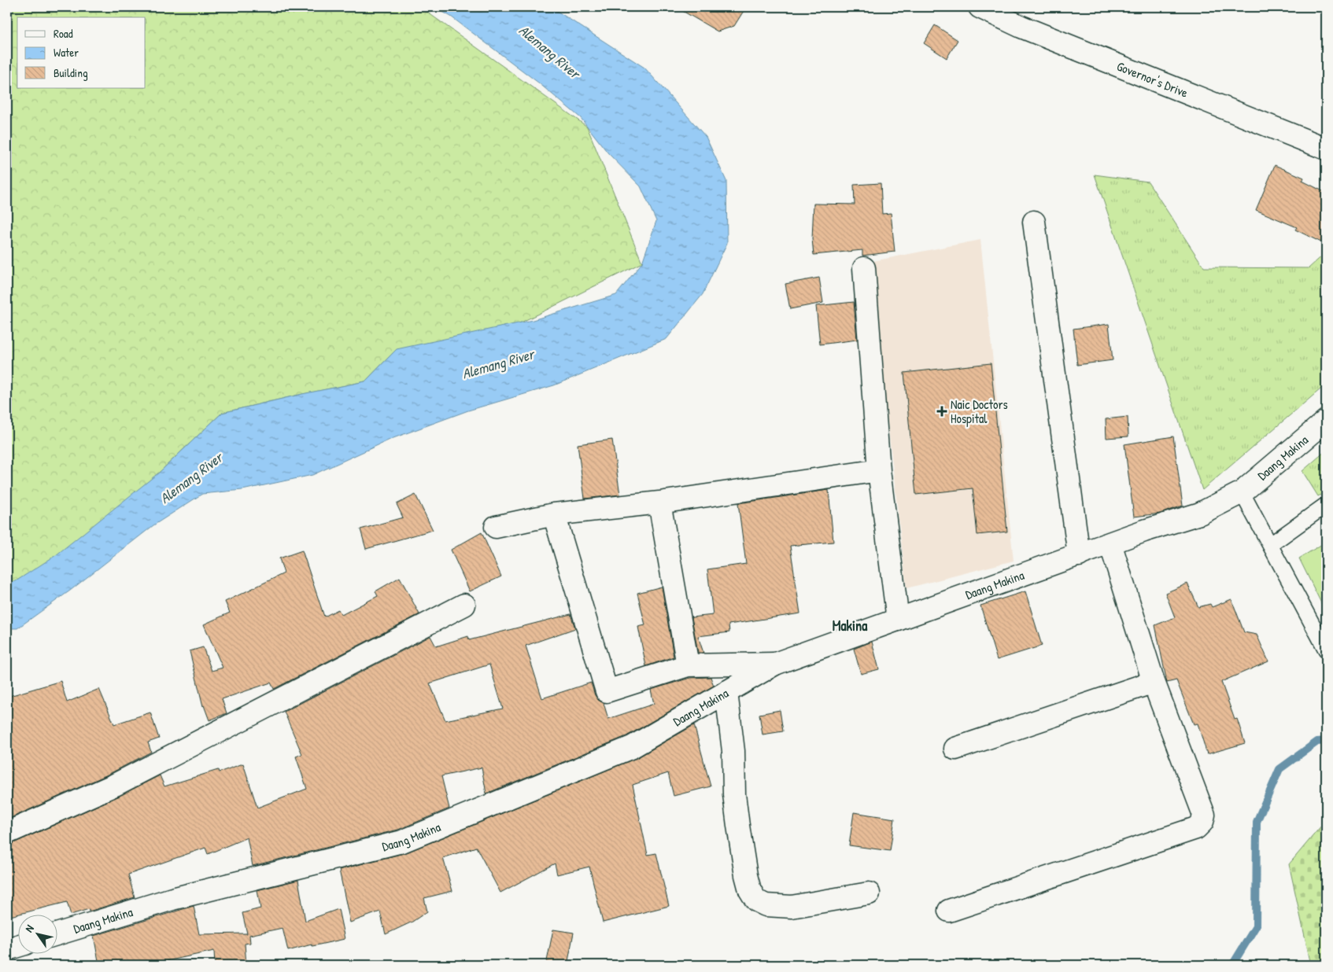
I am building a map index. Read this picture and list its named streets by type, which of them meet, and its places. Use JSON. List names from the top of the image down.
{
  "streets": {
    "street": ["Governor's Drive", "Daang Makina"]
  },
  "districts": ["Makina"],
  "water": ["Alemang River"],
  "places": {
    "health": ["Naic Doctors Hospital"]
  },
  "legend": ["Road", "Water", "Building"],
  "north": "top left"
}
